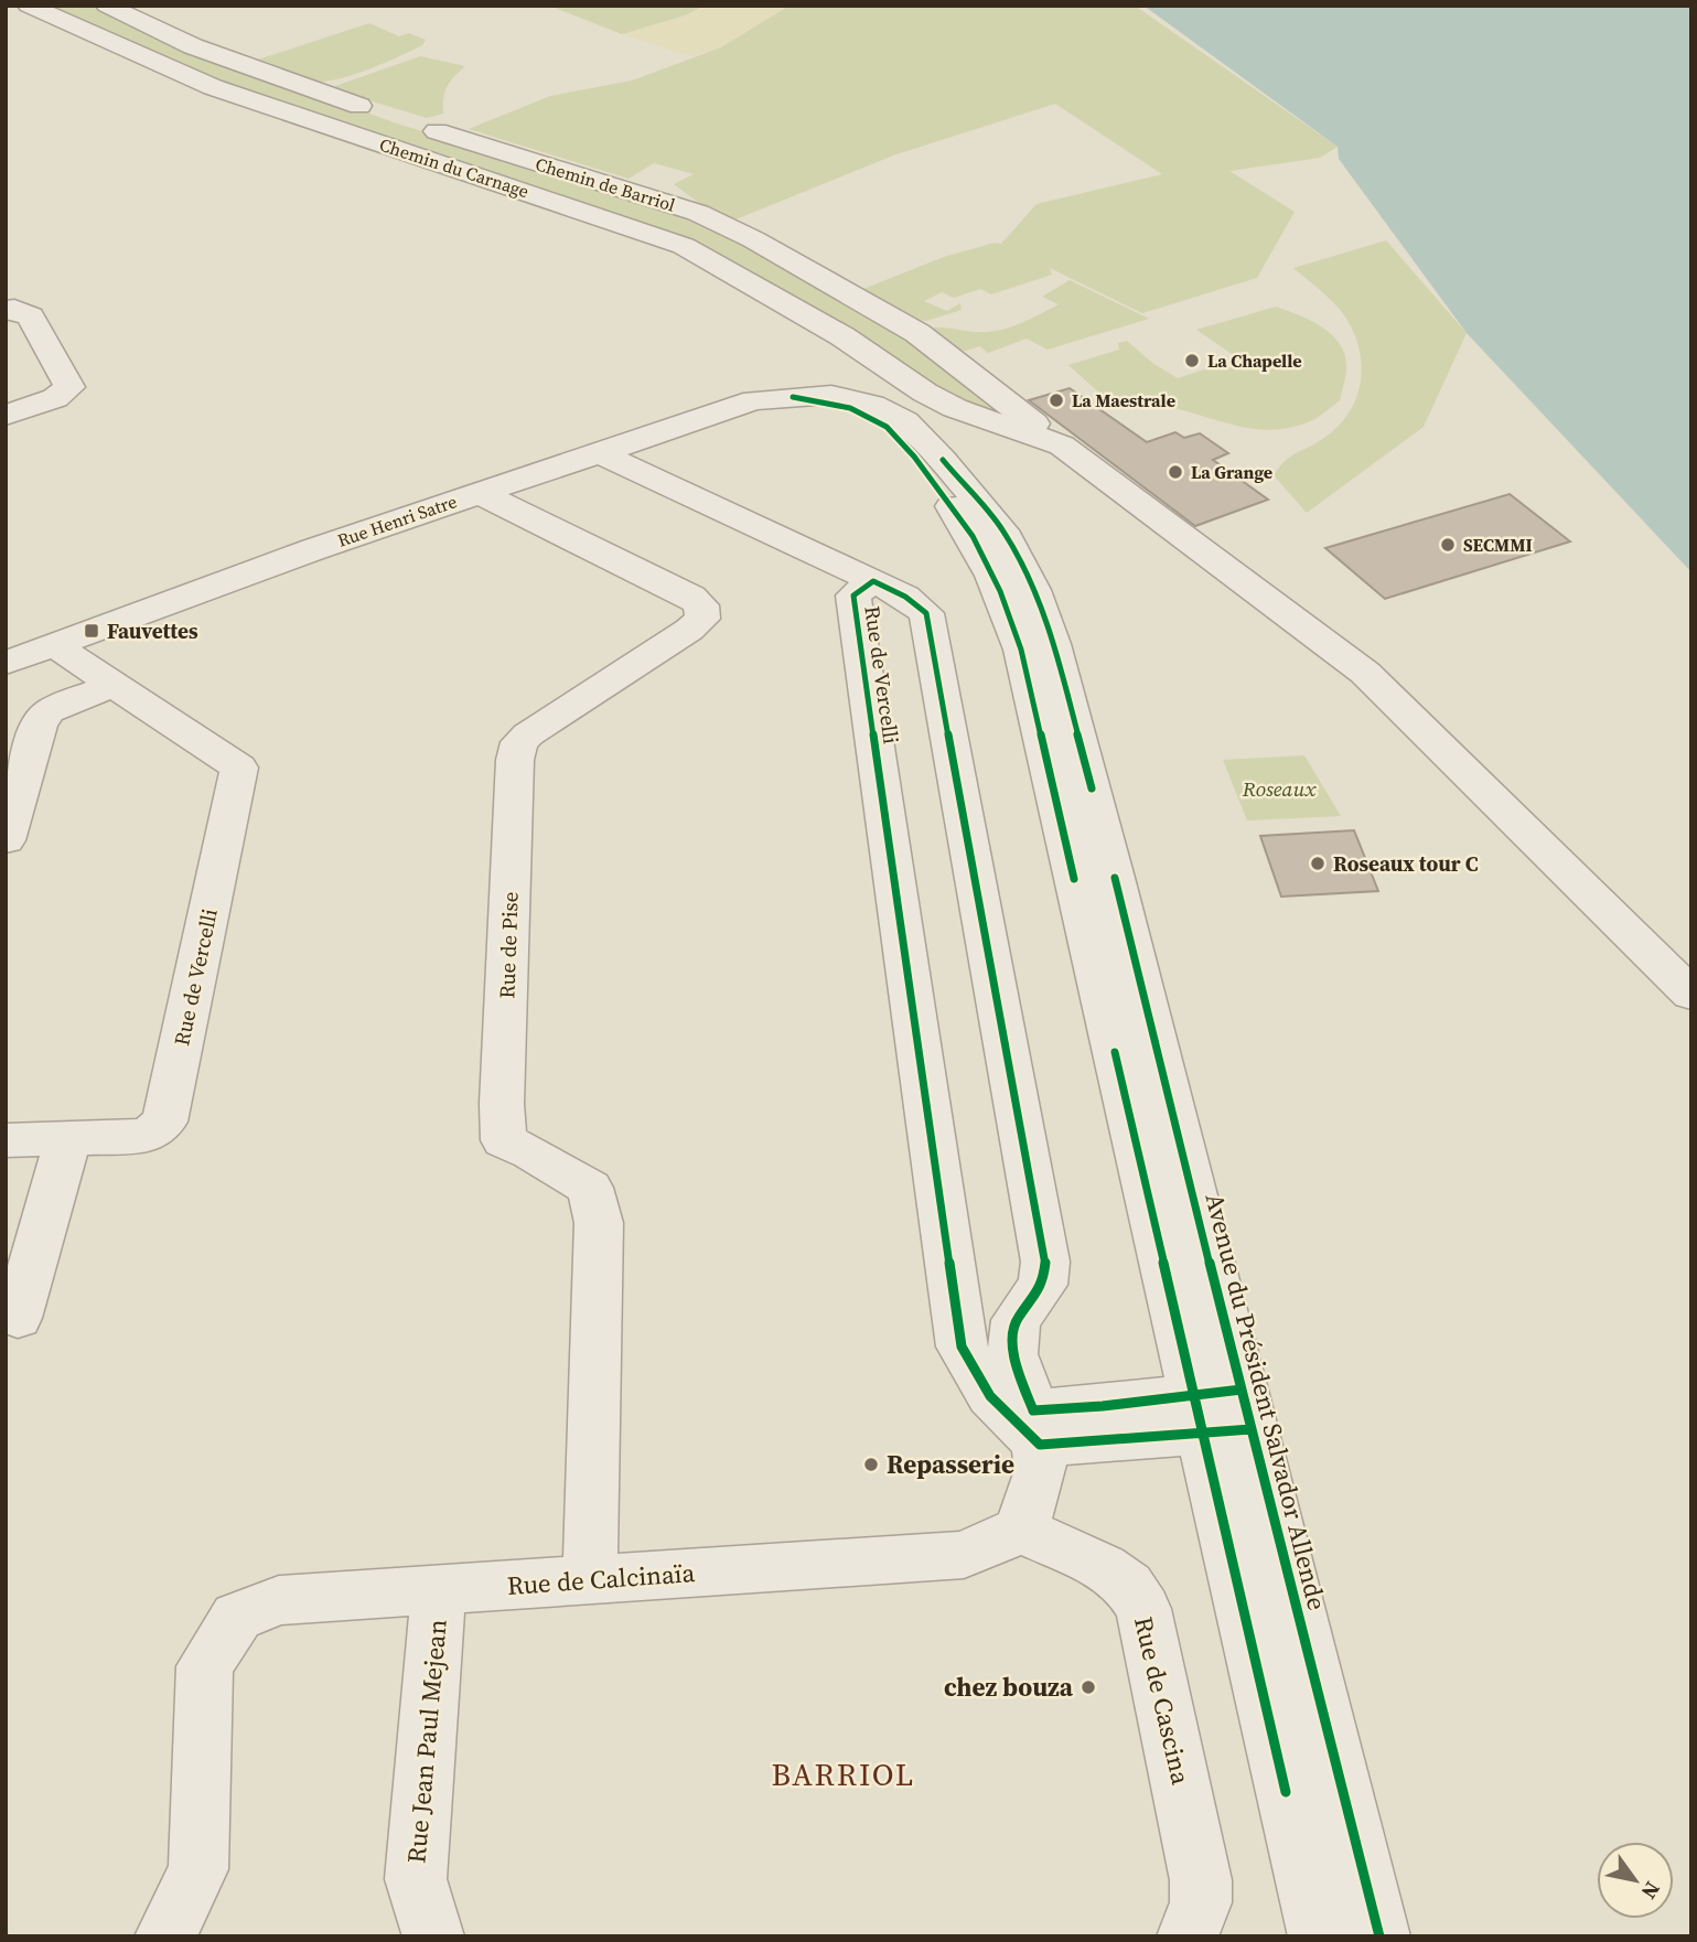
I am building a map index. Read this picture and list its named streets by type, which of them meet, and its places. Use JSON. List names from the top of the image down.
{
  "streets": {
    "street": [
      "Chemin du Carnage",
      "Chemin de Barriol",
      "Rue Henri Satre",
      "Rue de Vercelli",
      "Rue de Pise",
      "Avenue du Président Salvador Allende",
      "Rue de Calcinaïa",
      "Rue de Cascina",
      "Rue Jean Paul Mejean"
    ]
  },
  "crossings": [
    ["Chemin du Carnage", "Chemin de Barriol"],
    ["Rue Henri Satre", "Rue de Vercelli"],
    ["Rue Henri Satre", "Rue de Pise"],
    ["Rue Henri Satre", "Avenue du Président Salvador Allende"],
    ["Rue de Vercelli", "Rue de Calcinaïa"],
    ["Rue de Vercelli", "Rue de Cascina"],
    ["Rue de Pise", "Rue de Calcinaïa"],
    ["Rue de Calcinaïa", "Rue de Cascina"],
    ["Rue de Calcinaïa", "Rue Jean Paul Mejean"]
  ],
  "districts": ["BARRIOL"],
  "parks": ["Roseaux"],
  "places": {
    "other": [
      "La Chapelle",
      "La Maestrale",
      "La Grange",
      "SECMMI",
      "Roseaux tour C",
      "Repasserie",
      "chez bouza"
    ],
    "transit": ["Fauvettes"]
  },
  "north": "bottom right"
}
